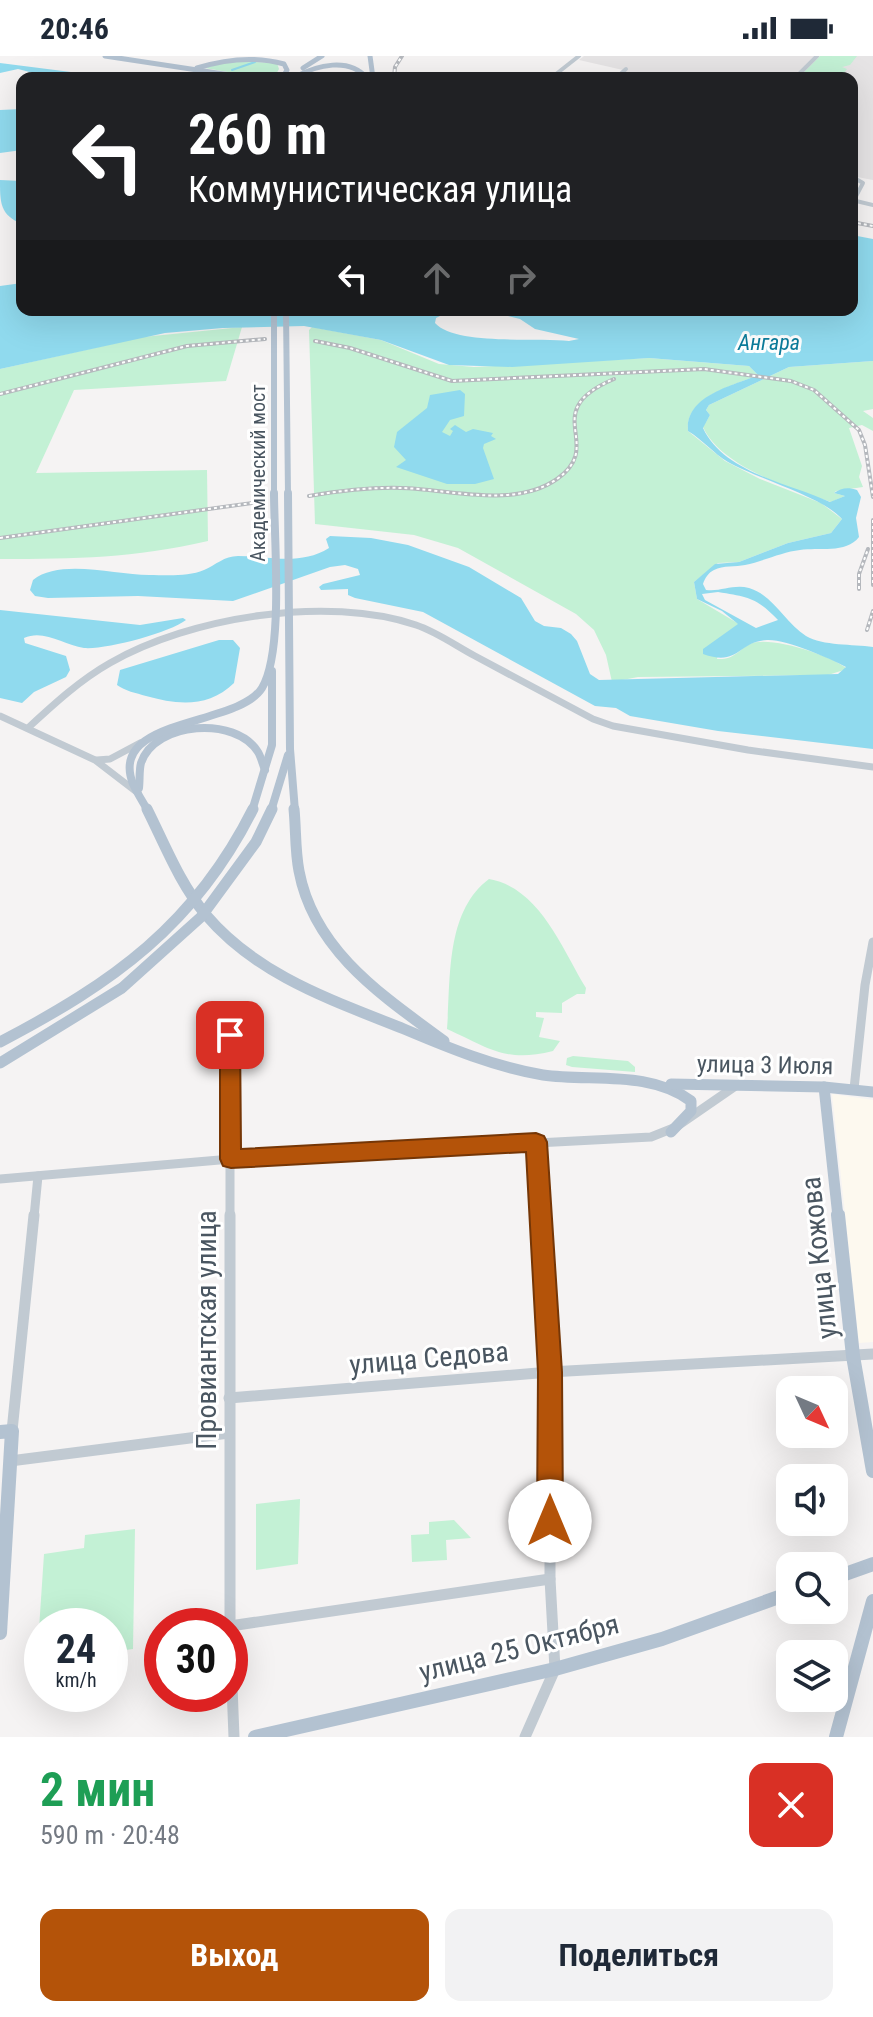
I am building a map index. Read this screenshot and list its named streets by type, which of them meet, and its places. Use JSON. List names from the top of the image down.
{
  "streets": {
    "main road": [
      "Академический мост",
      "улица 3 Июля",
      "улица Кожова",
      "улица 25 Октября"
    ],
    "street": ["Провиантская улица", "улица Седова"]
  },
  "crossings": [
    ["улица 3 Июля", "улица Кожова"],
    ["улица Кожова", "улица Седова"],
    ["Провиантская улица", "улица Седова"]
  ],
  "water": ["Ангара"],
  "north": "bottom right",
  "page": {
    "status": "20:46",
    "turn": ["260 m", "Коммунистическая улица"],
    "speed": "24 km/h",
    "limit": "30",
    "heading": ["2 мин", "590 m · 20:48"],
    "buttons": ["Выход", "Поделиться"]
  }
}
